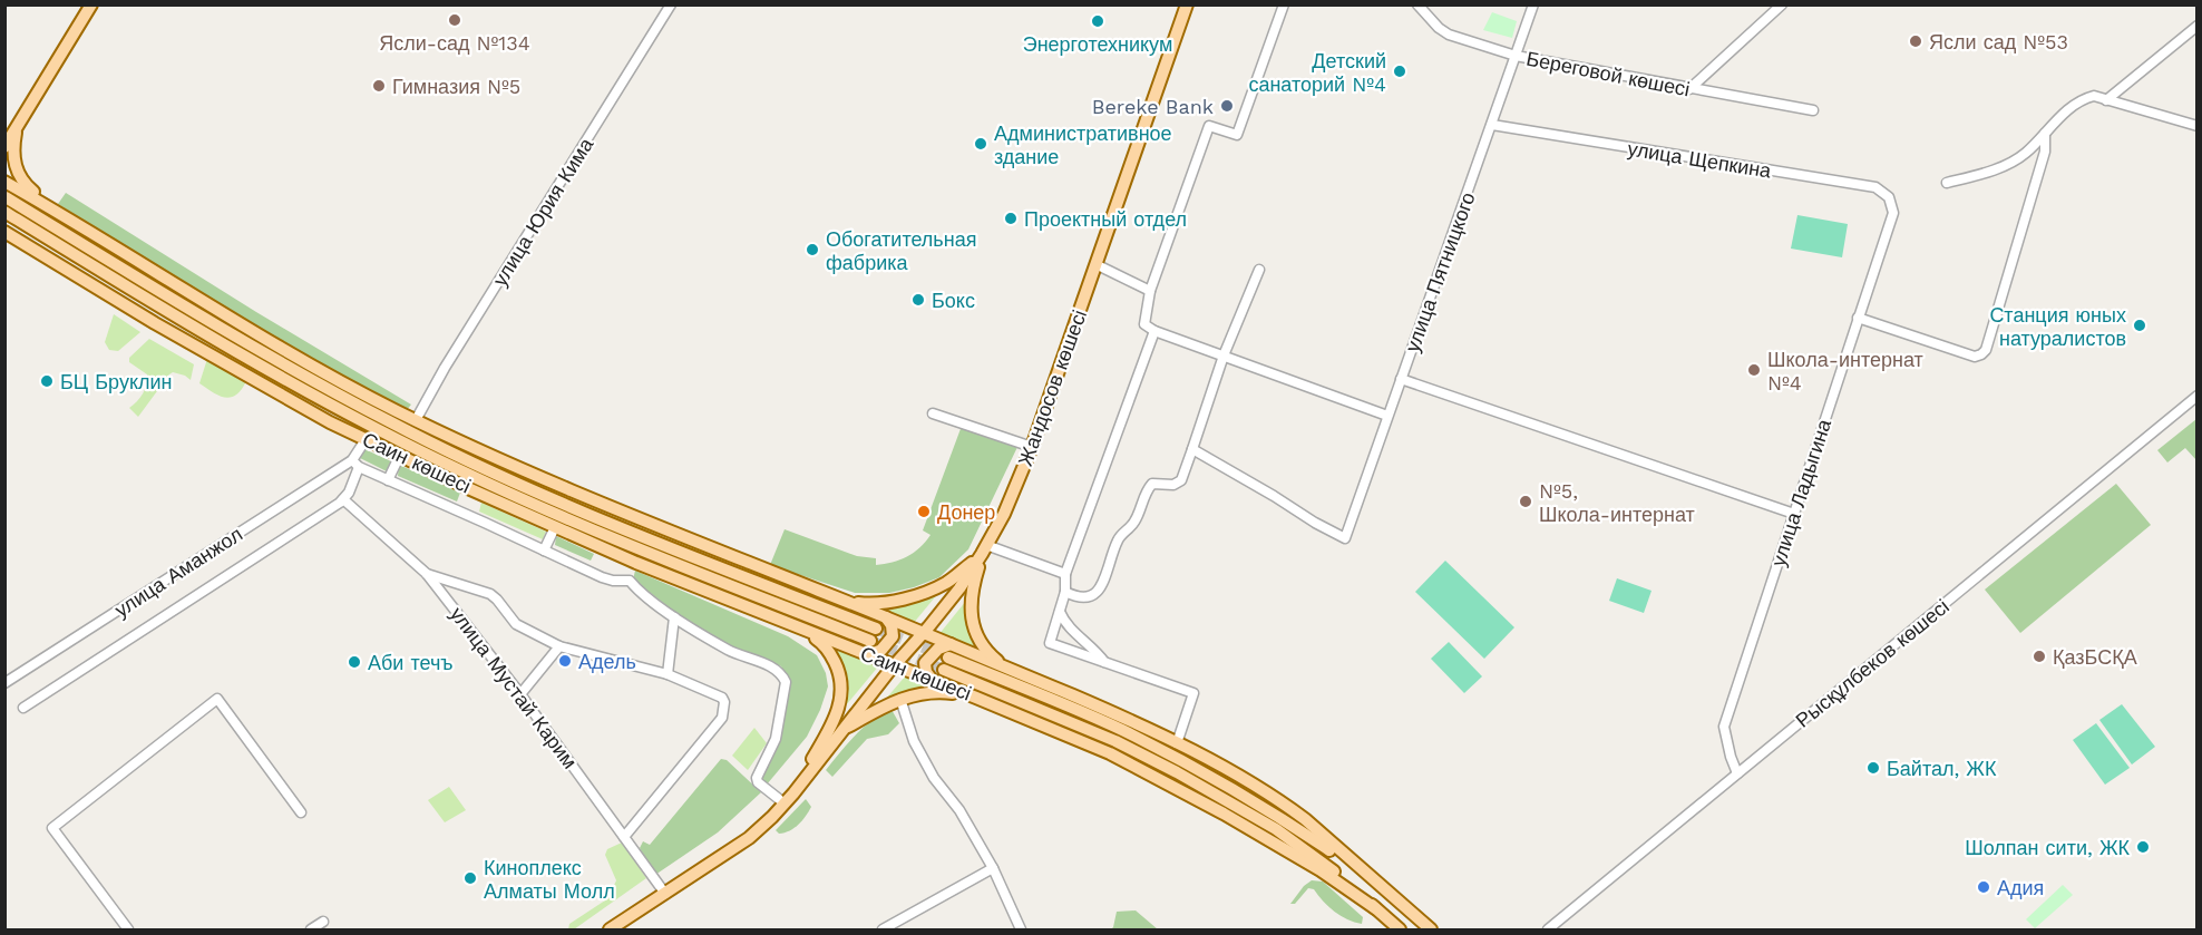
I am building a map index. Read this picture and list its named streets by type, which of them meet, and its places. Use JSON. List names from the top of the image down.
{
  "streets": {
    "main road": ["Жандосов көшесі", "Саин көшесі"],
    "street": [
      "Береговой көшесі",
      "улица Щепкина",
      "улица Юрия Кима",
      "улица Пятницкого",
      "улица Ладыгина",
      "улица Аманжол",
      "Рысқұлбеков көшесі",
      "улица Мустай Карим"
    ]
  },
  "crossings": [
    ["Береговой көшесі", "улица Пятницкого"],
    ["улица Щепкина", "улица Пятницкого"],
    ["улица Щепкина", "улица Ладыгина"],
    ["улица Юрия Кима", "Саин көшесі"],
    ["Жандосов көшесі", "Саин көшесі"],
    ["Жандосов көшесі", "улица Мустай Карим"],
    ["улица Ладыгина", "Рысқұлбеков көшесі"]
  ],
  "places": [
    "Ясли-сад №134",
    "Энерготехникум",
    "Ясли сад №53",
    "Детский санаторий №4",
    "Гимназия №5",
    "Bereke Bank",
    "Административное здание",
    "Проектный отдел",
    "Обогатительная фабрика",
    "Бокс",
    "Станция юных натуралистов",
    "Школа-интернат №4",
    "БЦ Бруклин",
    "№5, Школа-интернат",
    "Донер",
    "ҚазБСҚА",
    "Адель",
    "Аби течъ",
    "Байтал, ЖК",
    "Шолпан сити, ЖК",
    "Киноплекс Алматы Молл",
    "Адия"
  ]
}
